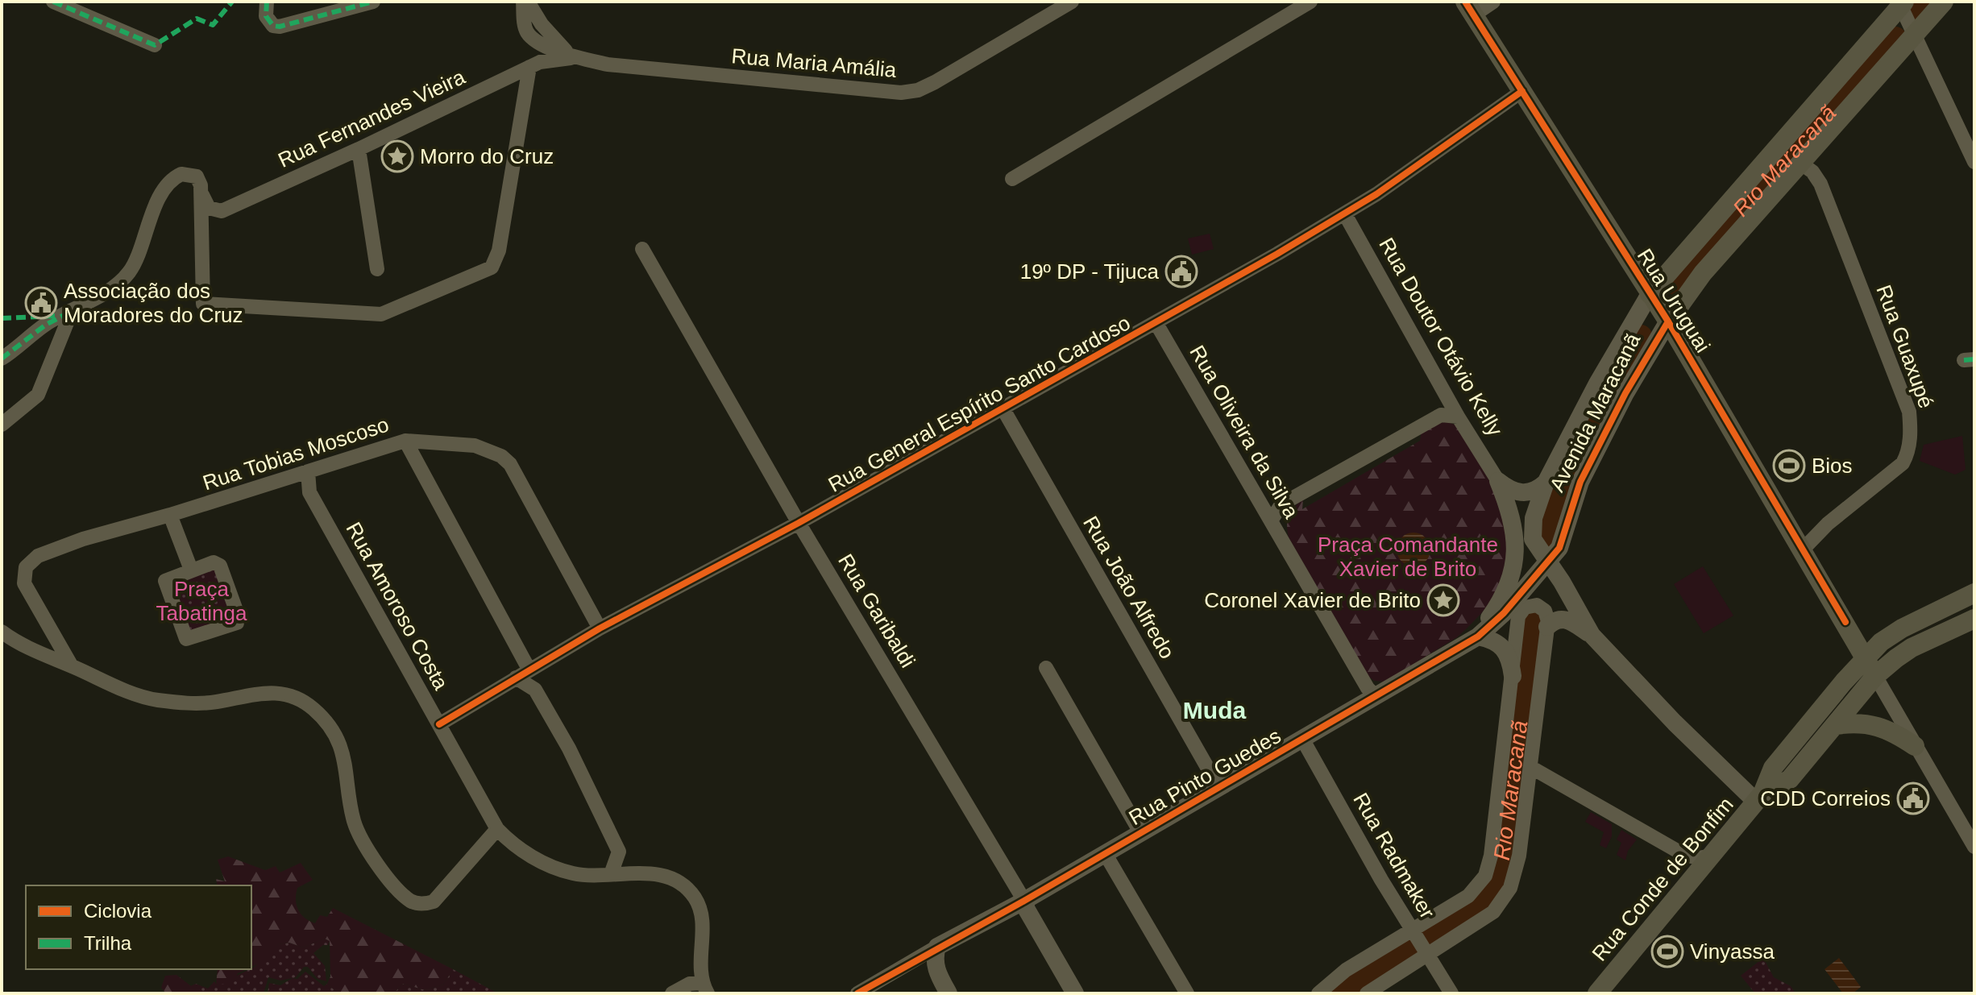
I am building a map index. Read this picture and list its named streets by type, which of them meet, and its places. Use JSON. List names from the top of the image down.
{
  "streets": {
    "main road": ["Rua Uruguai", "Avenida Maracanã", "Rua Conde de Bonfim"],
    "street": [
      "Rua Maria Amália",
      "Rua Fernandes Vieira",
      "Rua Doutor Otávio Kelly",
      "Rua Guaxupé",
      "Rua General Espírito Santo Cardoso",
      "Rua Oliveira da Silva",
      "Rua Tobias Moscoso",
      "Rua João Alfredo",
      "Rua Amoroso Costa",
      "Rua Garibaldi",
      "Rua Pinto Guedes",
      "Rua Radmaker"
    ]
  },
  "crossings": [
    ["Rua Maria Amália", "Rua Fernandes Vieira"],
    ["Rua Uruguai", "Rua Guaxupé"],
    ["Rua Uruguai", "Rua General Espírito Santo Cardoso"],
    ["Rua Uruguai", "Avenida Maracanã"],
    ["Rua Uruguai", "Rua Conde de Bonfim"],
    ["Rua Doutor Otávio Kelly", "Rua General Espírito Santo Cardoso"],
    ["Rua Guaxupé", "Avenida Maracanã"],
    ["Rua General Espírito Santo Cardoso", "Rua Oliveira da Silva"],
    ["Rua General Espírito Santo Cardoso", "Rua Tobias Moscoso"],
    ["Rua General Espírito Santo Cardoso", "Rua João Alfredo"],
    ["Rua General Espírito Santo Cardoso", "Rua Amoroso Costa"],
    ["Rua General Espírito Santo Cardoso", "Rua Garibaldi"],
    ["Avenida Maracanã", "Rua Pinto Guedes"],
    ["Rua Oliveira da Silva", "Rua Pinto Guedes"],
    ["Rua Tobias Moscoso", "Rua Amoroso Costa"],
    ["Rua João Alfredo", "Rua Pinto Guedes"],
    ["Rua Garibaldi", "Rua Pinto Guedes"],
    ["Rua Pinto Guedes", "Rua Radmaker"]
  ],
  "districts": ["Muda"],
  "water": ["Rio Maracanã"],
  "parks": ["Praça Comandante Xavier de Brito", "Praça Tabatinga"],
  "places": {
    "place": ["Morro do Cruz", "Coronel Xavier de Brito"],
    "public building": ["19º DP - Tijuca", "Associação dos Moradores do Cruz", "CDD Correios"],
    "sports": ["Bios", "Vinyassa"]
  },
  "legend": ["Ciclovia", "Trilha"]
}
